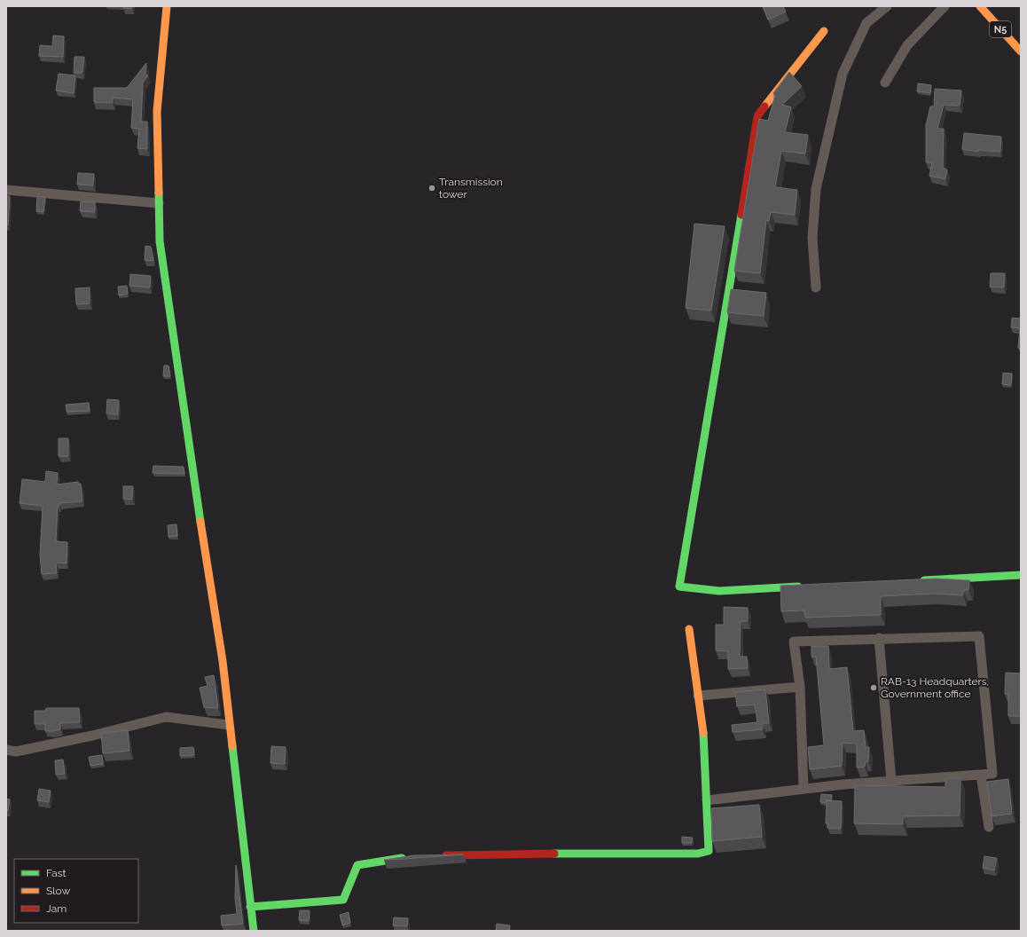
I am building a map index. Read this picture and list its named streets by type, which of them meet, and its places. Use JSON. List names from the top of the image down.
{
  "streets": {
    "main road": ["N5"]
  },
  "places": ["Transmission tower", "RAB-13 Headquarters, Government office"],
  "legend": ["Fast", "Slow", "Jam"]
}
